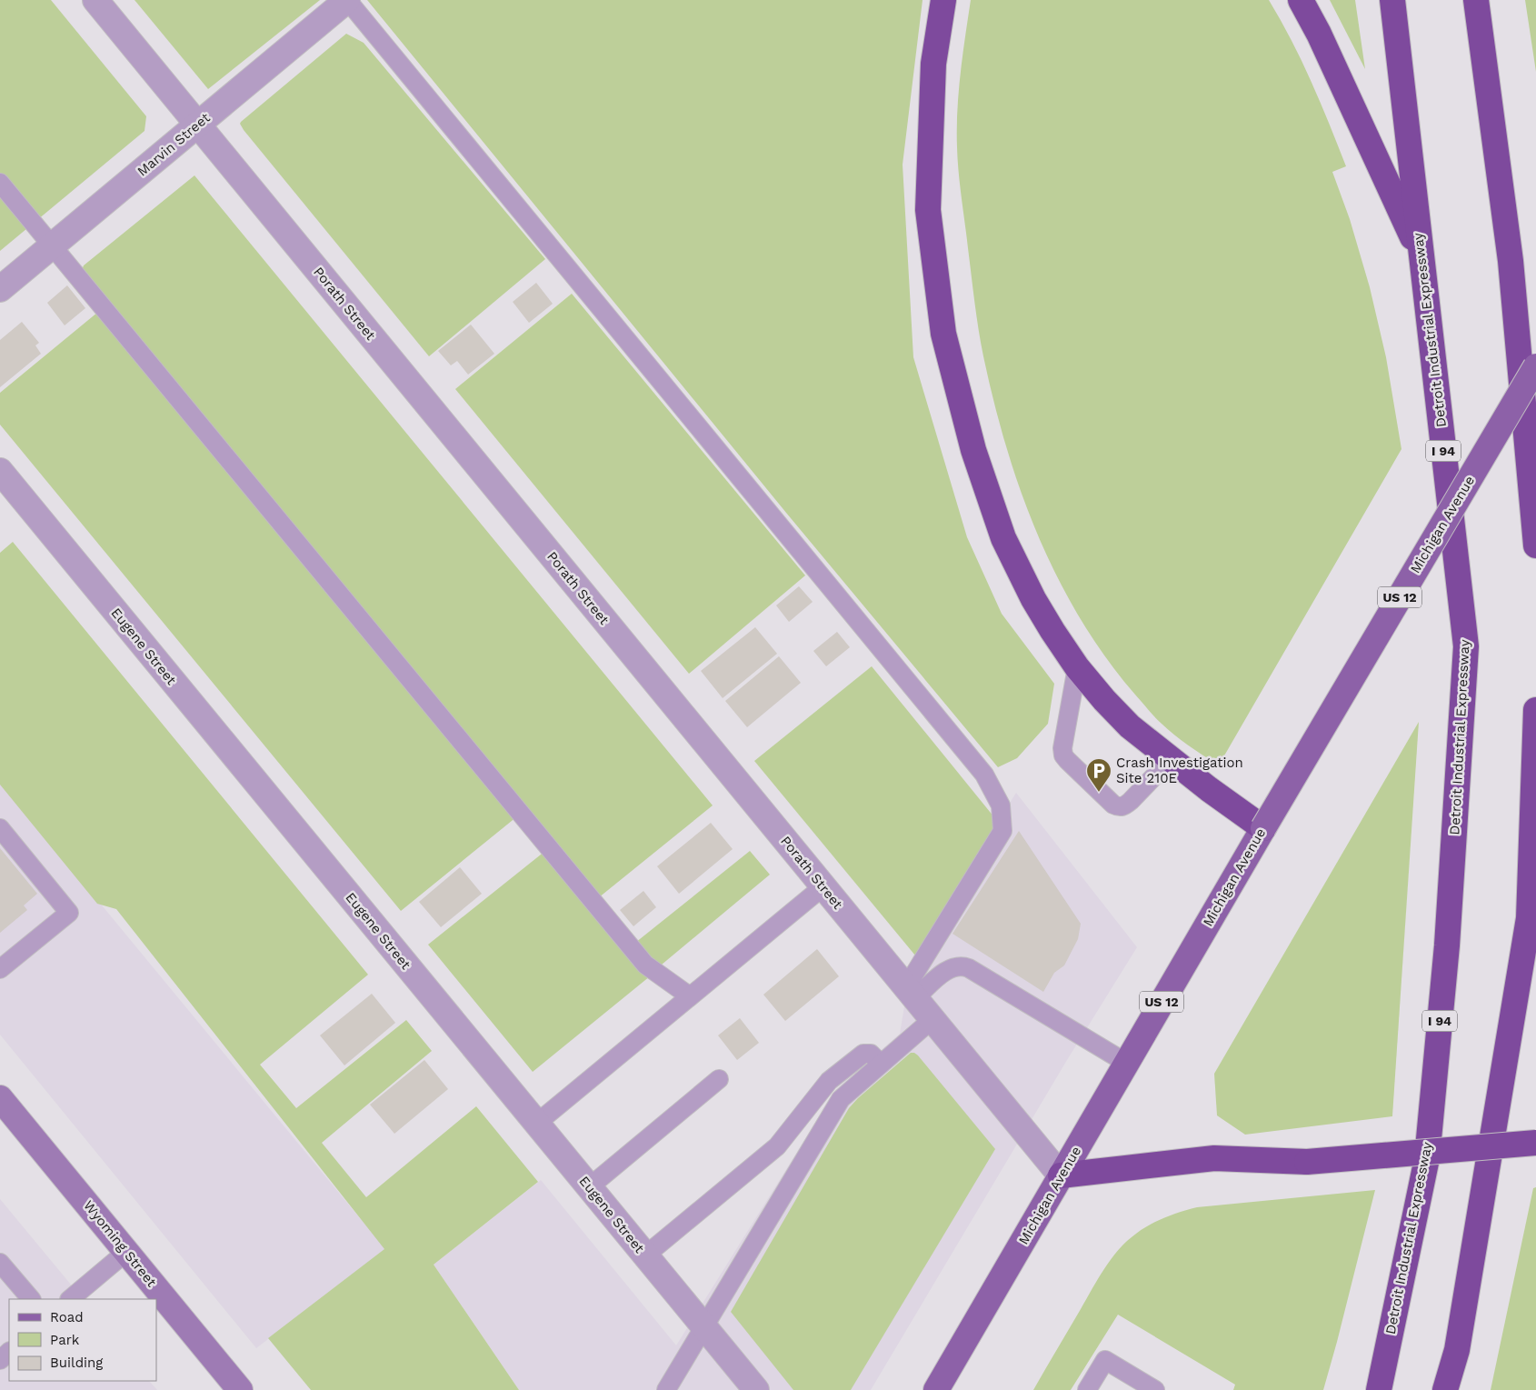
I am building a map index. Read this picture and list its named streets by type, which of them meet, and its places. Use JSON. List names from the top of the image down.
{
  "streets": {
    "highway": ["Detroit Industrial Expressway", "I 94"],
    "main road": ["Michigan Avenue", "US 12", "Wyoming Street"],
    "street": ["Marvin Street", "Porath Street", "Eugene Street"]
  },
  "crossings": [
    ["Marvin Street", "Porath Street"],
    ["Porath Street", "Michigan Avenue"]
  ],
  "places": {
    "parking": ["Crash Investigation Site 210E"]
  },
  "legend": ["Road", "Park", "Building"]
}
